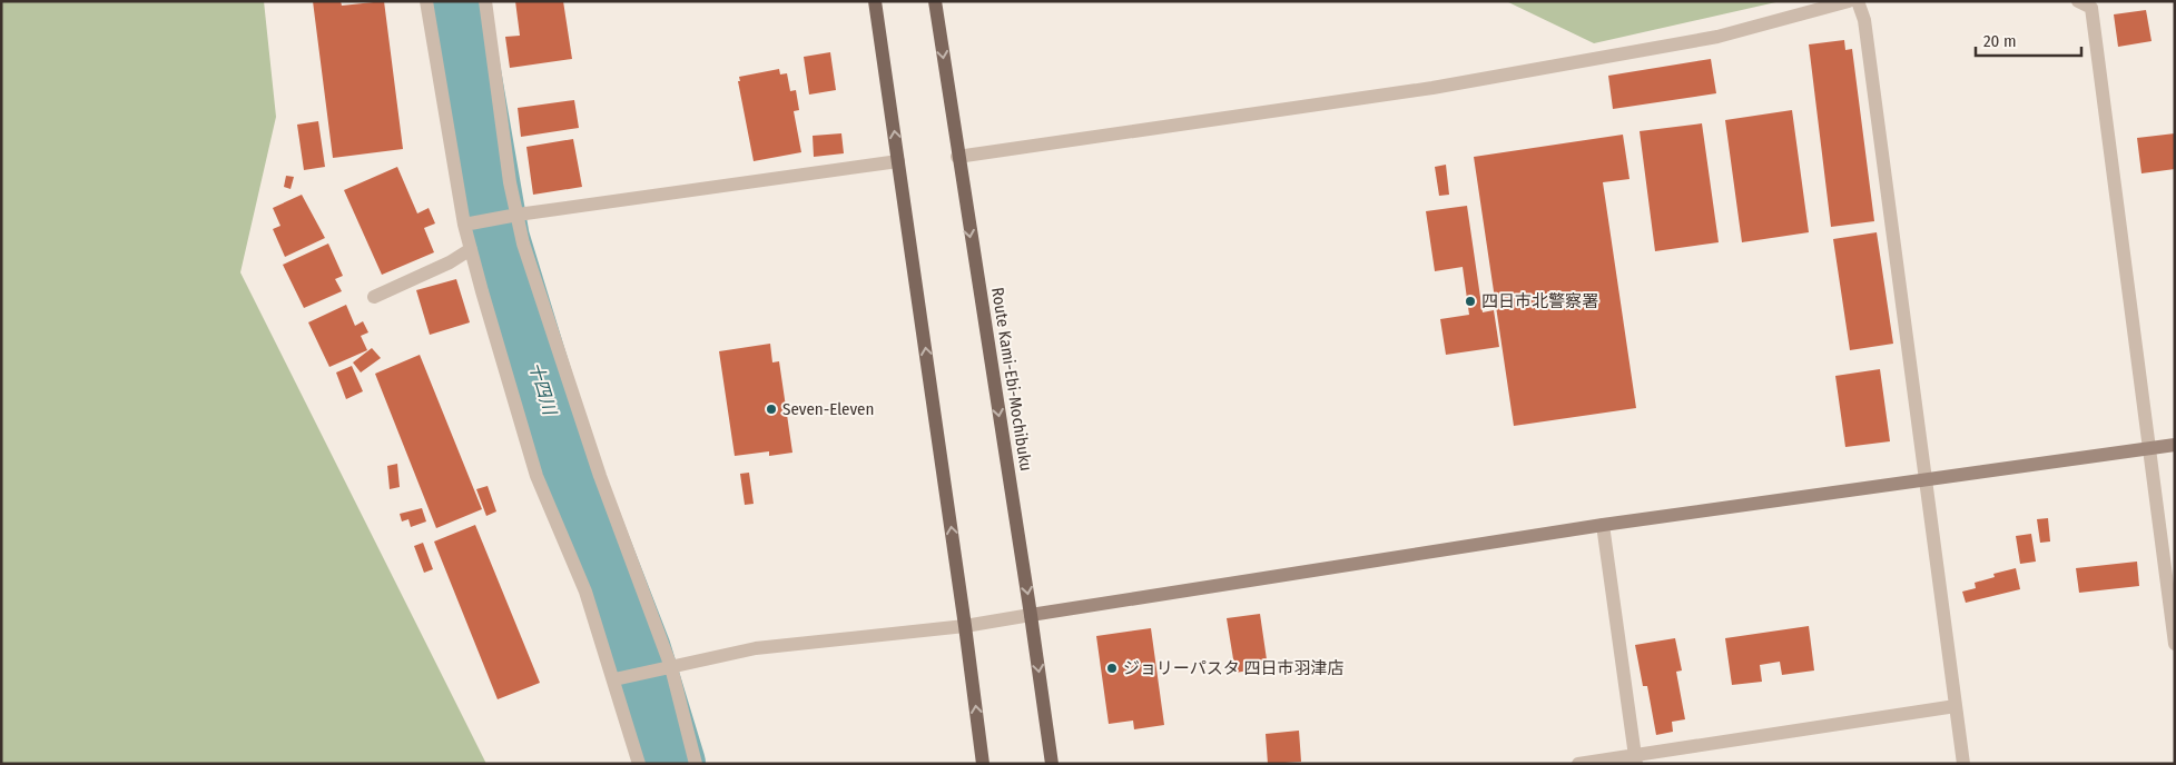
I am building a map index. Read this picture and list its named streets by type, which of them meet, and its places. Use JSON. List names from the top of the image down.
{
  "streets": {
    "main road": ["Route Kami-Ebi-Mochibuku"]
  },
  "water": ["十四川"],
  "places": ["四日市北警察署", "Seven-Eleven", "ジョリーパスタ 四日市羽津店"],
  "scale_bar": "20 m"
}
